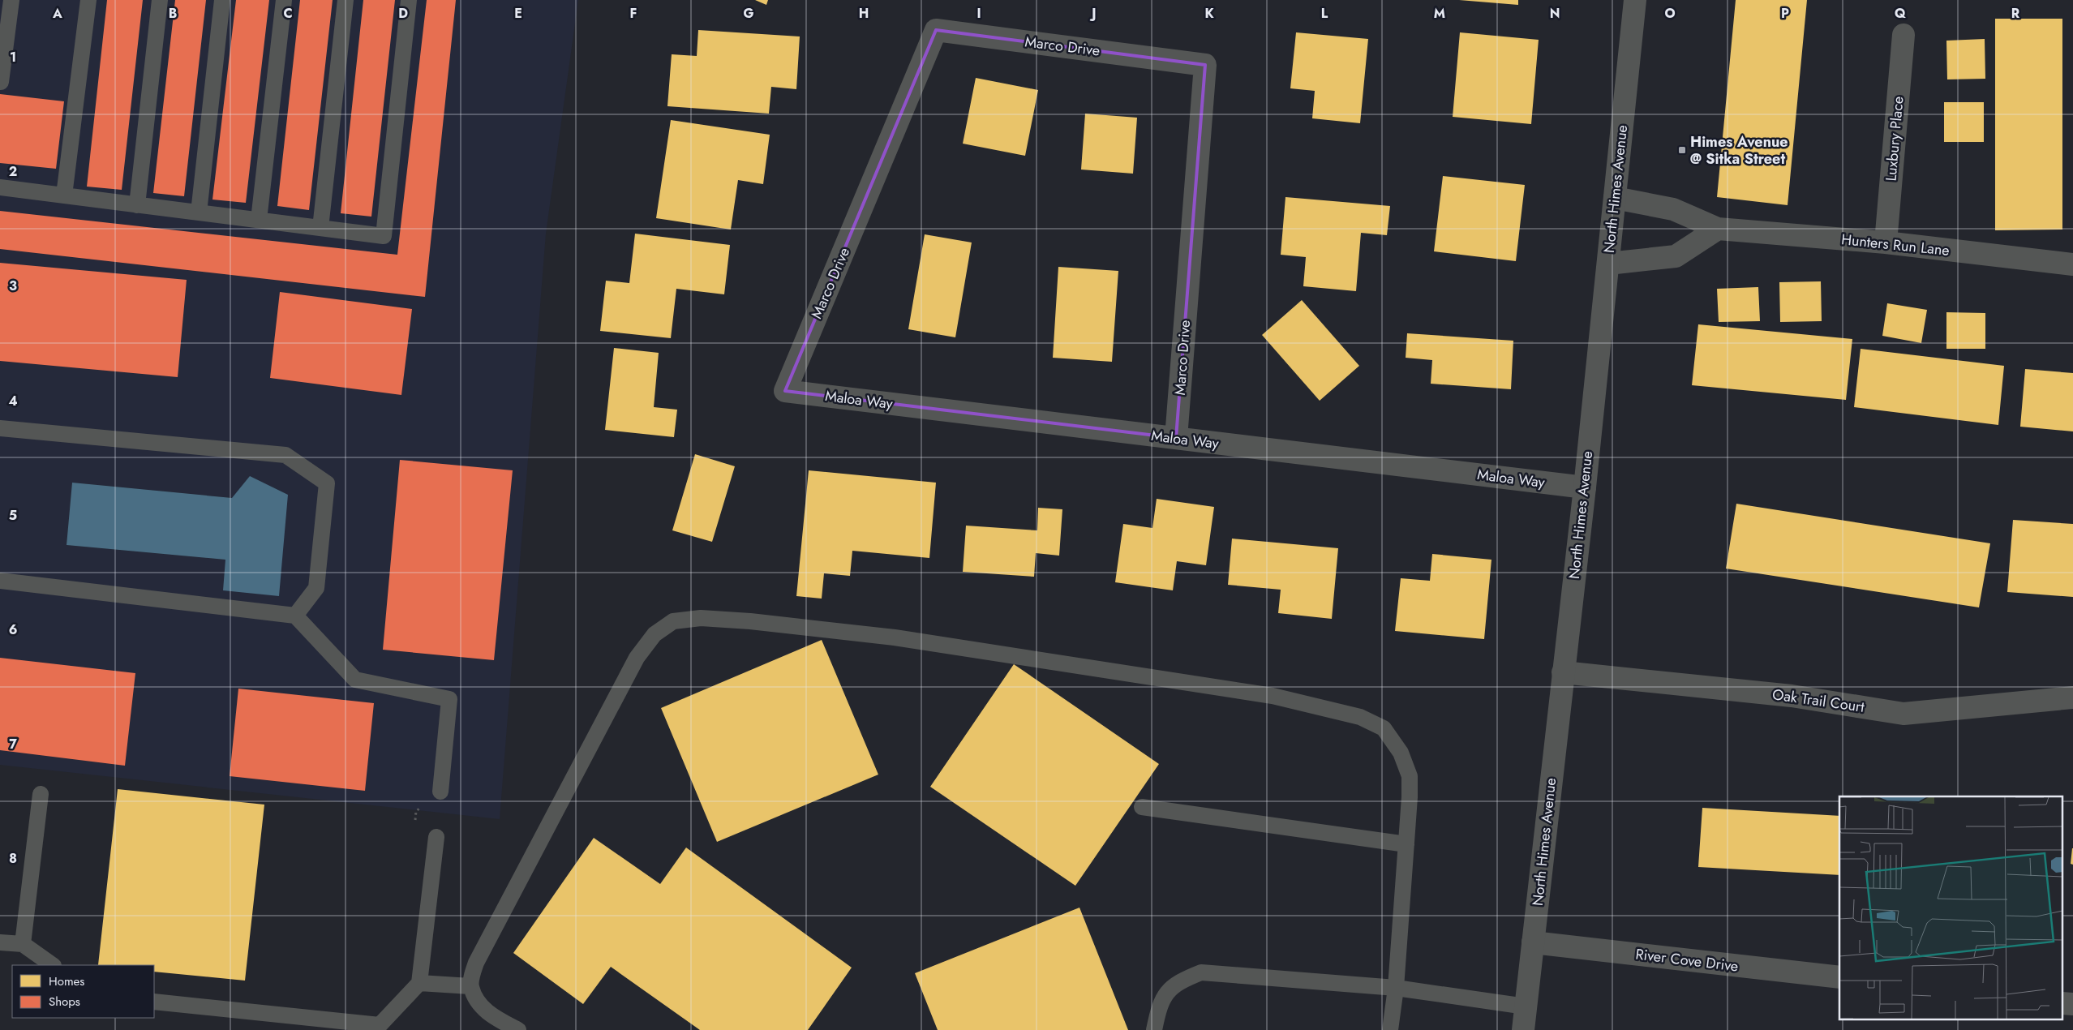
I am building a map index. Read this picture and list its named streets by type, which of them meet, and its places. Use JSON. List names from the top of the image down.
{
  "streets": {
    "street": [
      "Marco Drive",
      "Luxbury Place",
      "North Himes Avenue",
      "Hunters Run Lane",
      "Maloa Way",
      "Oak Trail Court",
      "River Cove Drive"
    ]
  },
  "crossings": [
    ["Marco Drive", "Maloa Way"],
    ["Luxbury Place", "Hunters Run Lane"],
    ["North Himes Avenue", "Hunters Run Lane"],
    ["North Himes Avenue", "Maloa Way"],
    ["North Himes Avenue", "Oak Trail Court"],
    ["North Himes Avenue", "River Cove Drive"]
  ],
  "places": {
    "transit": ["Himes Avenue @ Sitka Street"]
  },
  "legend": ["Homes", "Shops"],
  "grid": {
    "columns": [
      "A",
      "B",
      "C",
      "D",
      "E",
      "F",
      "G",
      "H",
      "I",
      "J",
      "K",
      "L",
      "M",
      "N",
      "O",
      "P",
      "Q",
      "R"
    ],
    "rows": [
      "1",
      "2",
      "3",
      "4",
      "5",
      "6",
      "7",
      "8"
    ]
  }
}
